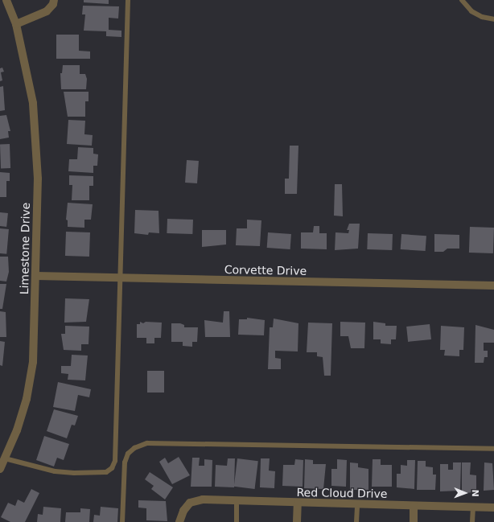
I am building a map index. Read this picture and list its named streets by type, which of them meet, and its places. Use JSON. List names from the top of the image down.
{
  "streets": {
    "street": ["Limestone Drive", "Corvette Drive", "Red Cloud Drive"]
  },
  "crossings": [
    ["Limestone Drive", "Corvette Drive"]
  ],
  "north": "right"
}
